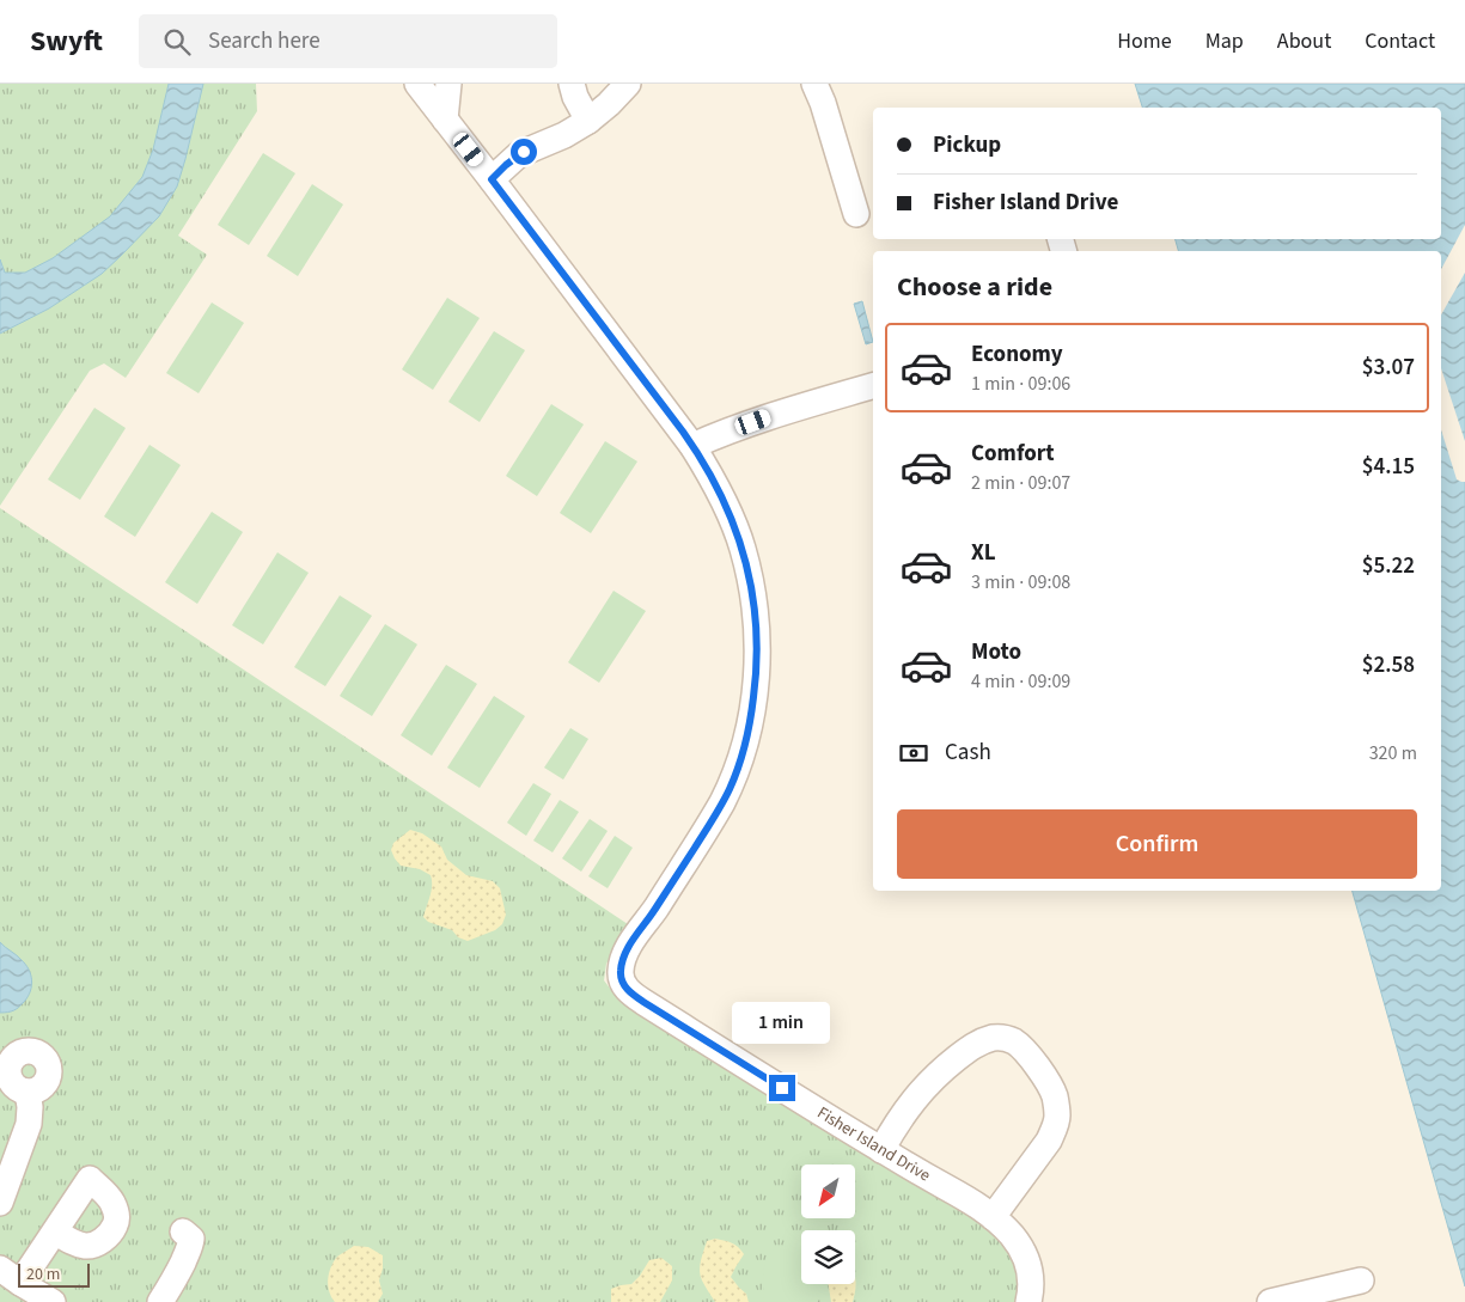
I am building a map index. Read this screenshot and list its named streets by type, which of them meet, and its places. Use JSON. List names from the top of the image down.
{
  "streets": {
    "street": ["Fisher Island Drive"]
  },
  "scale_bar": "20 m",
  "north": "bottom left",
  "page": {
    "header": "Swyft",
    "search": "Search here",
    "nav": [
      "Home",
      "Map",
      "About",
      "Contact"
    ],
    "banner": ["Pickup", "Fisher Island Drive"],
    "heading": "Choose a ride",
    "list": [
      {
        "name": "Economy",
        "note": "1 min · 09:06",
        "value": "$3.07"
      },
      {
        "name": "Comfort",
        "note": "2 min · 09:07",
        "value": "$4.15"
      },
      {
        "name": "XL",
        "note": "3 min · 09:08",
        "value": "$5.22"
      },
      {
        "name": "Moto",
        "note": "4 min · 09:09",
        "value": "$2.58"
      }
    ],
    "pay": ["Cash", "320 m"],
    "buttons": "Confirm",
    "bubble": "1 min",
    "scale": "20 m"
  }
}
